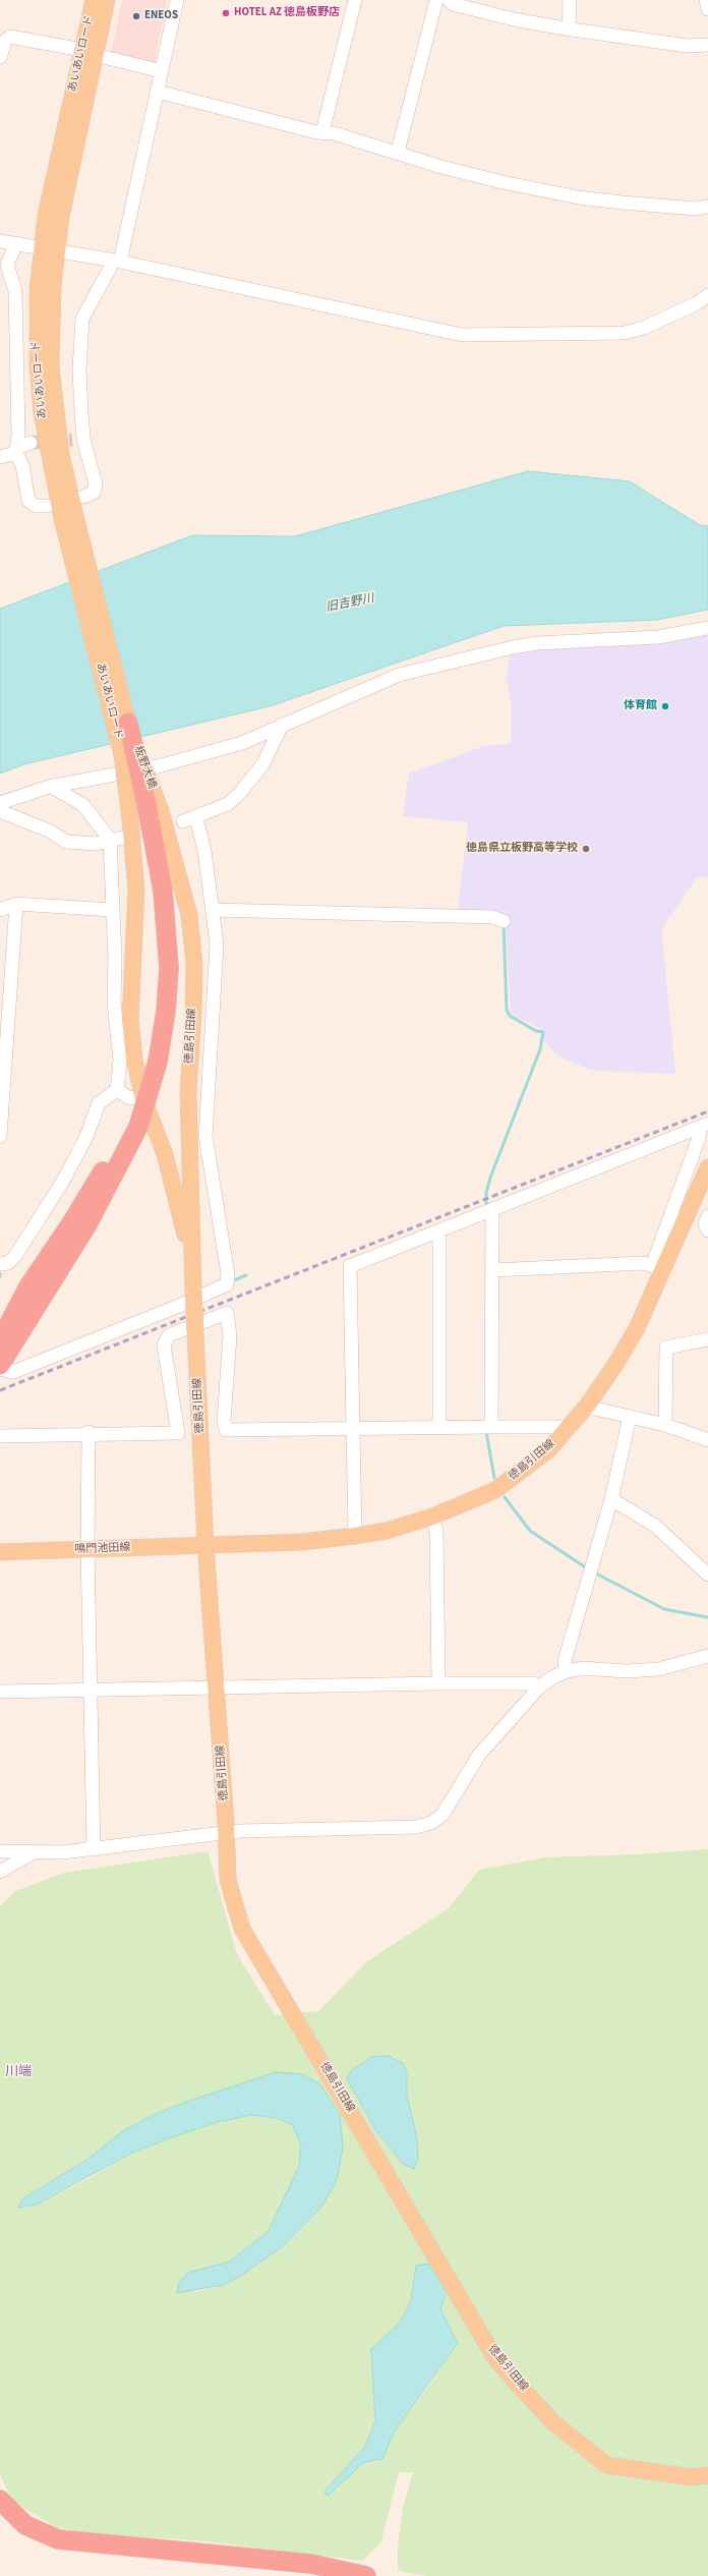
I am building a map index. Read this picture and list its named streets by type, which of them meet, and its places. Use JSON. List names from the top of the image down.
{
  "streets": {
    "main road": ["あいあいロード", "徳島引田線", "鳴門池田線"]
  },
  "crossings": [
    ["徳島引田線", "鳴門池田線"]
  ],
  "districts": ["川端"],
  "water": ["旧吉野川"],
  "places": [
    "HOTEL AZ 徳島板野店",
    "ENEOS",
    "体育館",
    "徳島県立板野高等学校"
  ]
}
